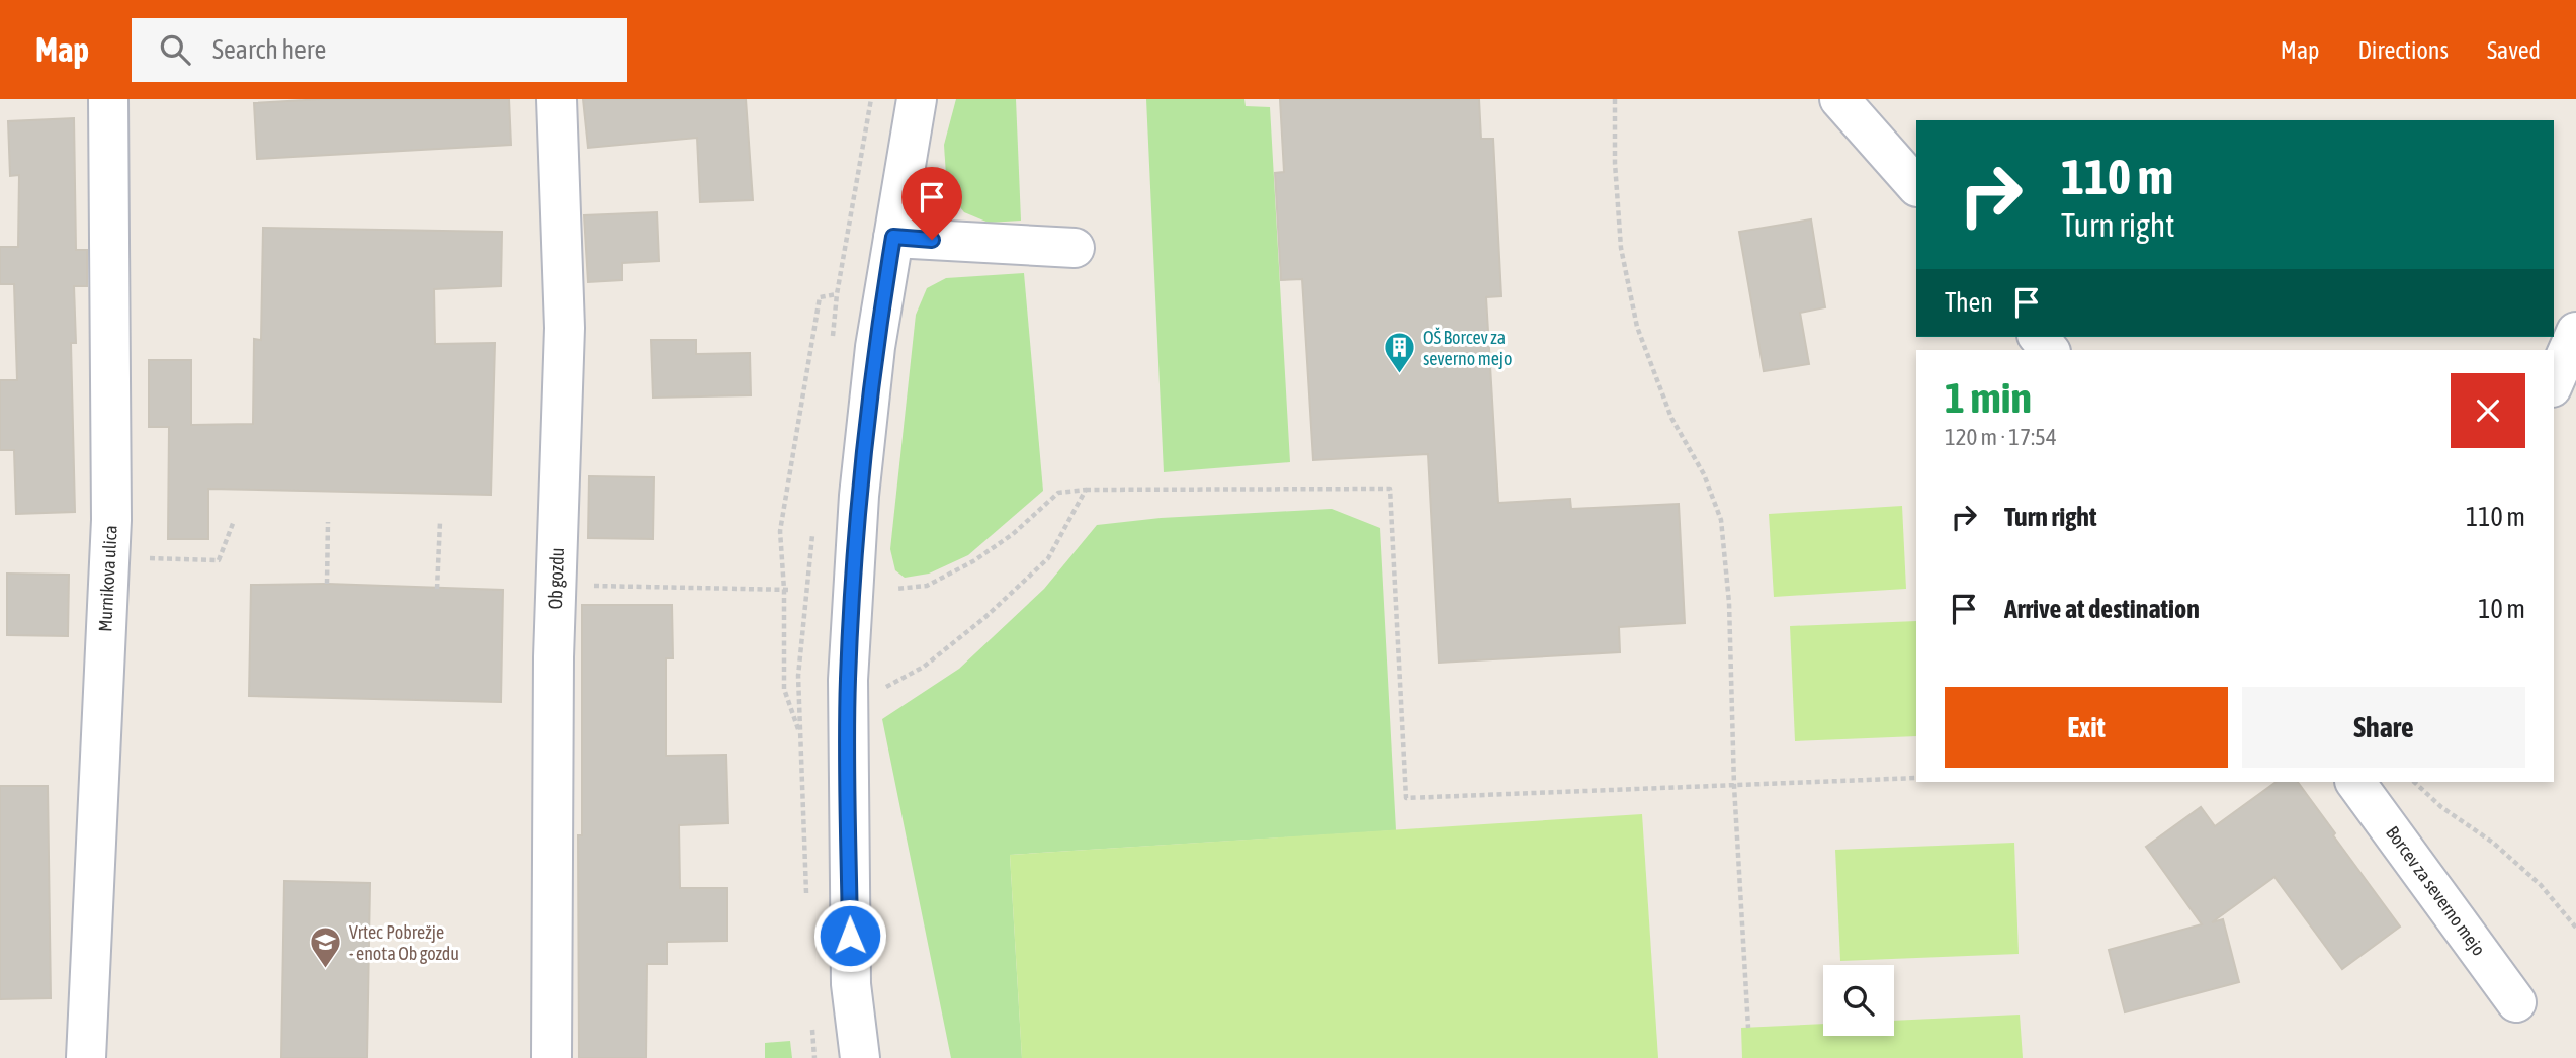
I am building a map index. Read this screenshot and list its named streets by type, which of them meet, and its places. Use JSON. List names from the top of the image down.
{
  "streets": {
    "street": ["Murnikova ulica", "Ob gozdu", "Borcev za severno mejo"]
  },
  "places": {
    "building": ["OŠ Borcev za severno mejo"],
    "school or university": ["Vrtec Pobrežje - enota Ob gozdu"]
  },
  "page": {
    "header": "Map",
    "search": "Search here",
    "nav": ["Map", "Directions", "Saved"],
    "turn": ["110 m", "Turn right"],
    "then": "Then",
    "heading": ["1 min", "120 m · 17:54"],
    "list": [
      {
        "name": "Turn right",
        "value": "110 m"
      },
      {
        "name": "Arrive at destination",
        "value": "10 m"
      }
    ],
    "buttons": ["Exit", "Share"]
  }
}
